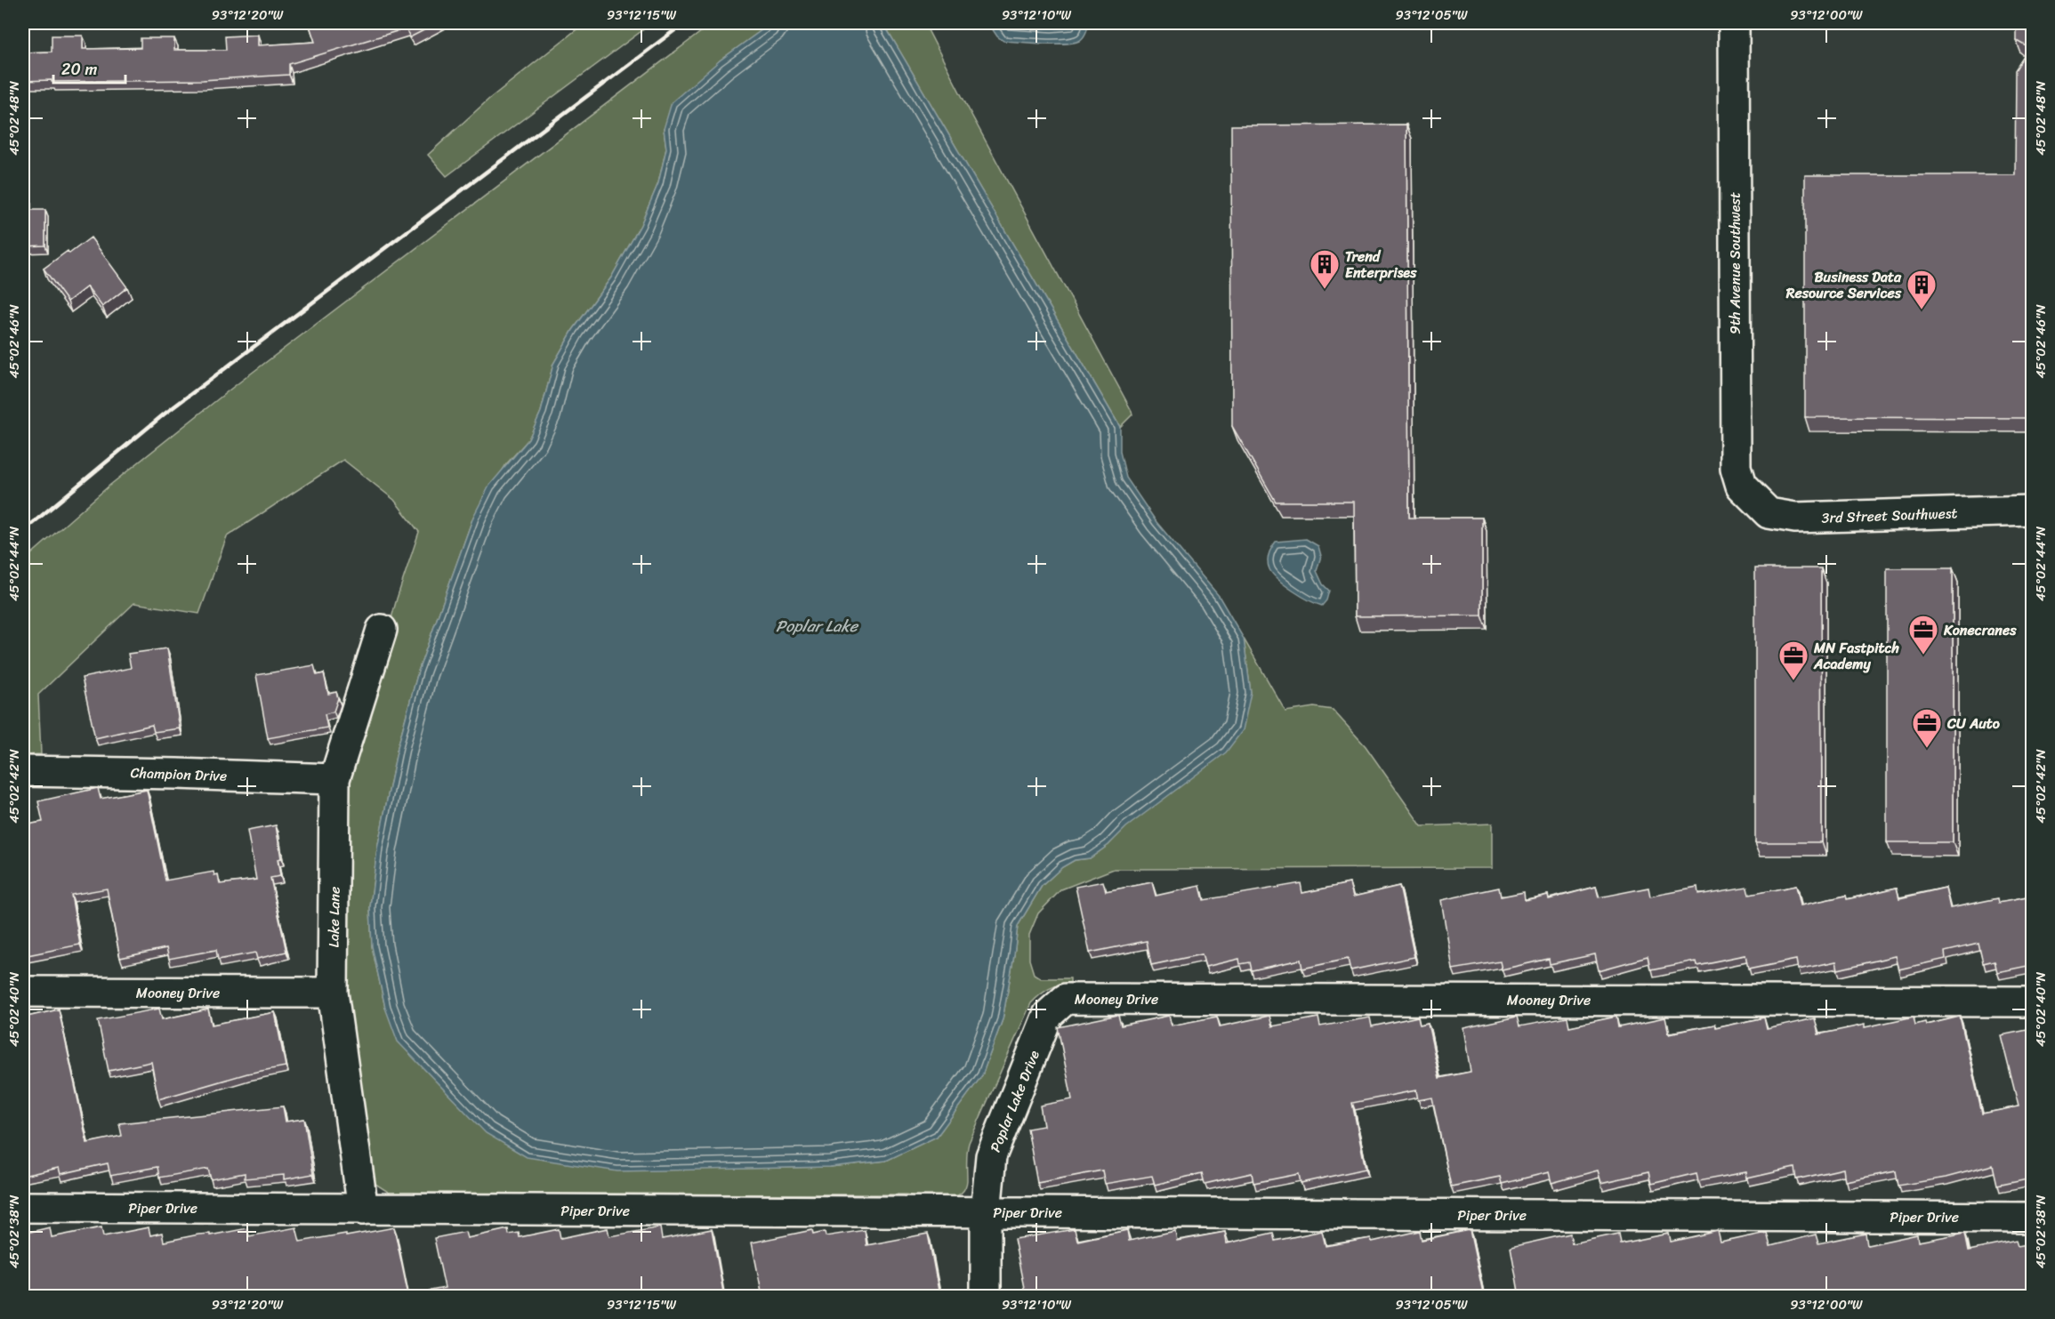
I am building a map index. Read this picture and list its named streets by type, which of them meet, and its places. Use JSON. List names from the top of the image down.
{
  "streets": {
    "street": [
      "9th Avenue Southwest",
      "3rd Street Southwest",
      "Champion Drive",
      "Lake Lane",
      "Mooney Drive",
      "Poplar Lake Drive",
      "Piper Drive"
    ]
  },
  "crossings": [
    ["9th Avenue Southwest", "3rd Street Southwest"],
    ["Champion Drive", "Lake Lane"],
    ["Lake Lane", "Mooney Drive"],
    ["Lake Lane", "Piper Drive"],
    ["Mooney Drive", "Poplar Lake Drive"],
    ["Poplar Lake Drive", "Piper Drive"]
  ],
  "water": ["Poplar Lake"],
  "places": {
    "building": ["Trend Enterprises", "Business Data Resource Services"],
    "office": ["Konecranes", "MN Fastpitch Academy", "CU Auto"]
  },
  "scale_bar": "20 m",
  "coordinates": [
    "93°12'20\"W",
    "93°12'15\"W",
    "93°12'10\"W",
    "93°12'05\"W",
    "93°12'00\"W",
    "45°02'48\"N",
    "45°02'46\"N",
    "45°02'44\"N",
    "45°02'42\"N",
    "45°02'40\"N",
    "45°02'38\"N"
  ]
}
